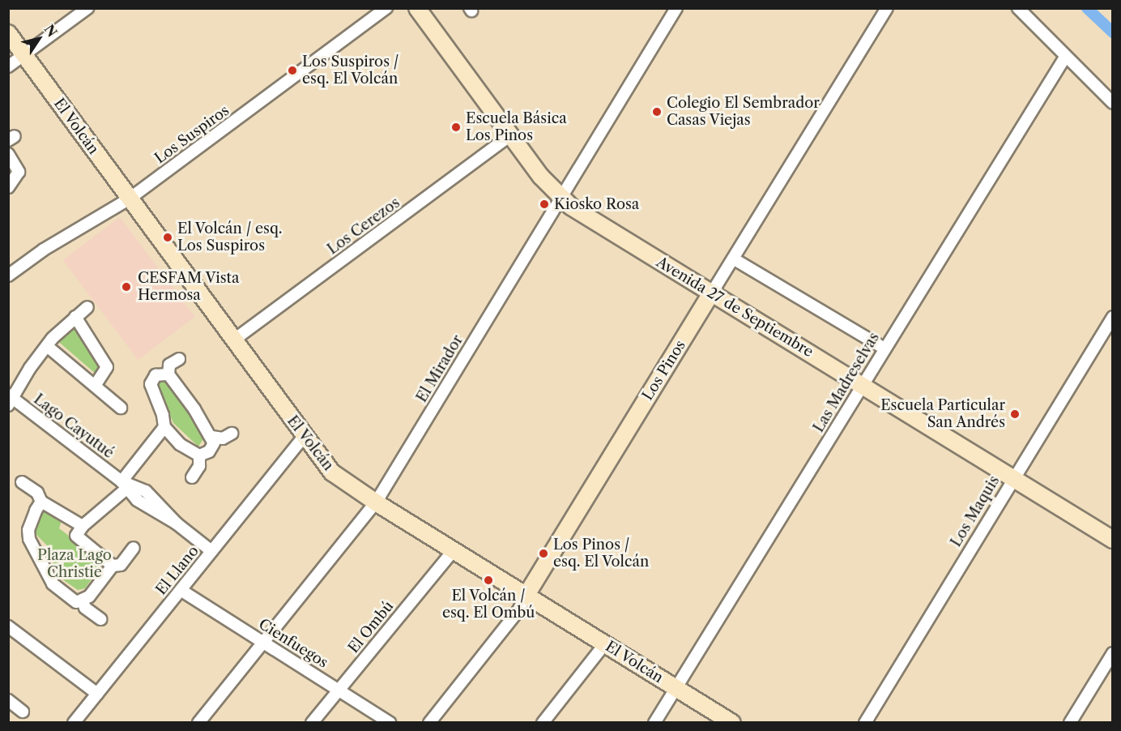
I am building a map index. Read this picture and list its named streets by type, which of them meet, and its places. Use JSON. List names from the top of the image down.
{
  "streets": {
    "street": [
      "El Volcán",
      "Los Suspiros",
      "Los Cerezos",
      "Avenida 27 de Septiembre",
      "El Mirador",
      "Los Pinos",
      "Las Madreselvas",
      "Lago Cayutué",
      "Los Maquis",
      "El Llano",
      "El Ombú",
      "Cienfuegos"
    ]
  },
  "crossings": [
    ["El Volcán", "Los Suspiros"],
    ["El Volcán", "Los Cerezos"],
    ["El Volcán", "El Mirador"],
    ["El Volcán", "Los Pinos"],
    ["El Volcán", "Las Madreselvas"],
    ["El Volcán", "El Llano"],
    ["El Volcán", "El Ombú"],
    ["Los Cerezos", "Avenida 27 de Septiembre"],
    ["Avenida 27 de Septiembre", "El Mirador"],
    ["Avenida 27 de Septiembre", "Los Pinos"],
    ["Avenida 27 de Septiembre", "Las Madreselvas"],
    ["Avenida 27 de Septiembre", "Los Maquis"],
    ["El Mirador", "Cienfuegos"],
    ["Lago Cayutué", "El Llano"],
    ["El Llano", "Cienfuegos"],
    ["El Ombú", "Cienfuegos"]
  ],
  "parks": ["Plaza Lago Christie"],
  "places": [
    "Los Suspiros / esq. El Volcán",
    "Colegio El Sembrador Casas Viejas",
    "Escuela Básica Los Pinos",
    "Kiosko Rosa",
    "El Volcán / esq. Los Suspiros",
    "CESFAM Vista Hermosa",
    "Escuela Particular San Andrés",
    "Los Pinos / esq. El Volcán",
    "El Volcán / esq. El Ombú"
  ],
  "north": "top right"
}
